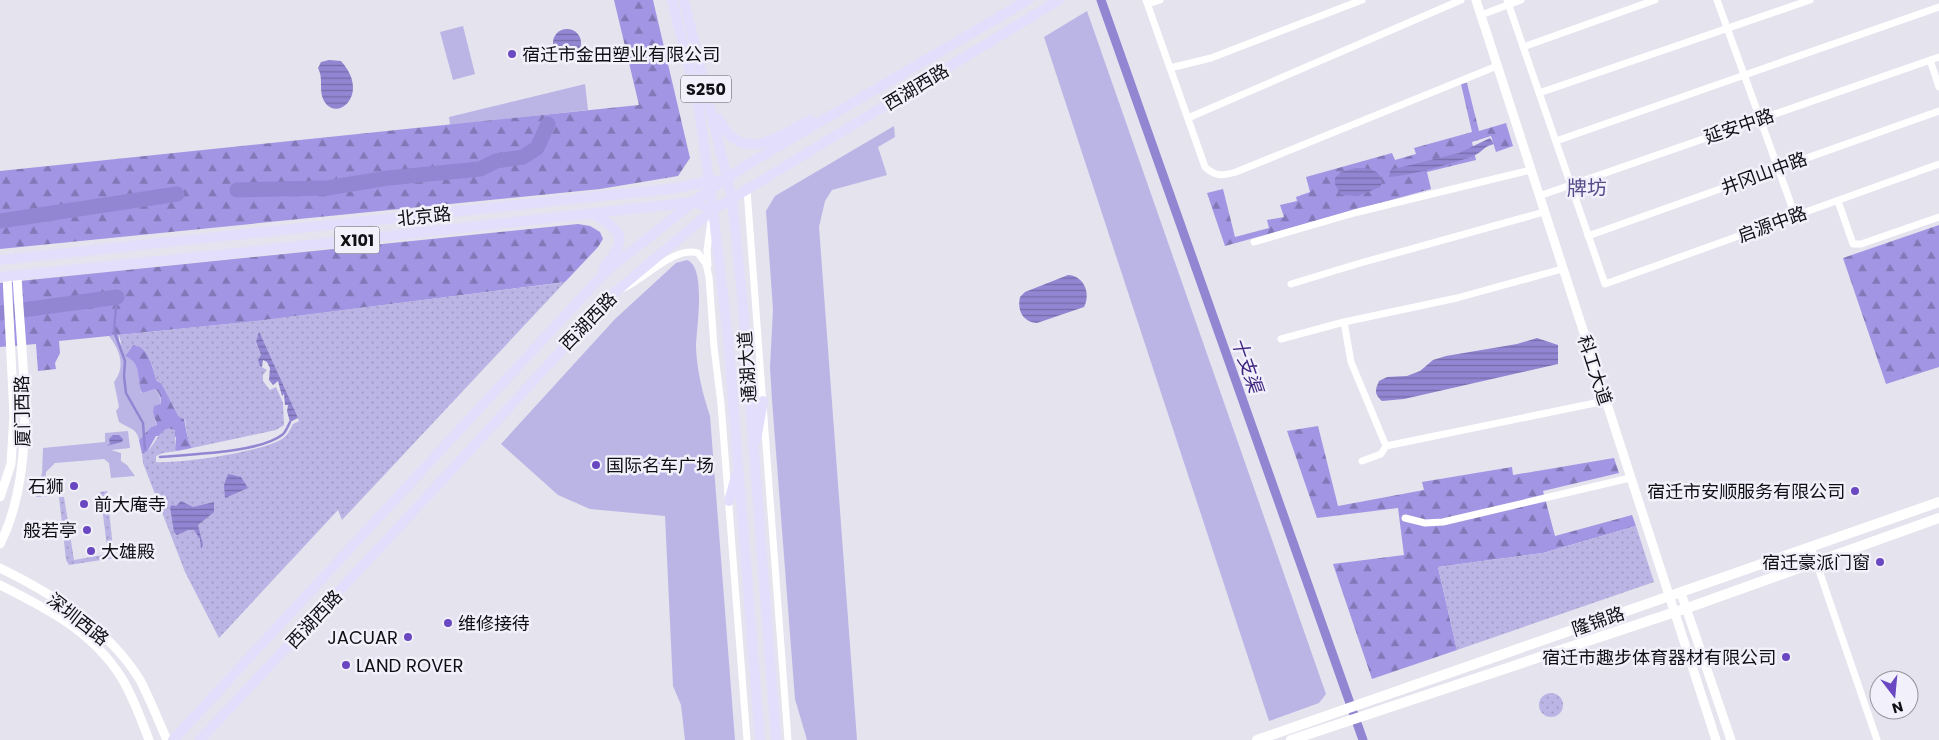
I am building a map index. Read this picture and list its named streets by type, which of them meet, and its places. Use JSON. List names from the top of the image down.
{
  "streets": {
    "main road": [
      "西湖西路",
      "S250",
      "北京路",
      "X101",
      "通湖大道",
      "隆锦路"
    ],
    "street": [
      "延安中路",
      "井冈山中路",
      "启源中路",
      "科工大道",
      "厦门西路",
      "深圳西路"
    ]
  },
  "crossings": [
    ["西湖西路", "北京路"],
    ["西湖西路", "通湖大道"],
    ["延安中路", "科工大道"],
    ["井冈山中路", "启源中路"],
    ["北京路", "通湖大道"],
    ["北京路", "厦门西路"],
    ["科工大道", "隆锦路"]
  ],
  "districts": ["牌坊"],
  "water": ["十支渠"],
  "places": [
    "宿迁市金田塑业有限公司",
    "国际名车广场",
    "石狮",
    "宿迁市安顺服务有限公司",
    "前大庵寺",
    "般若亭",
    "大雄殿",
    "宿迁豪派门窗",
    "维修接待",
    "JACUAR",
    "宿迁市趣步体育器材有限公司",
    "LAND ROVER"
  ],
  "north": "bottom"
}
